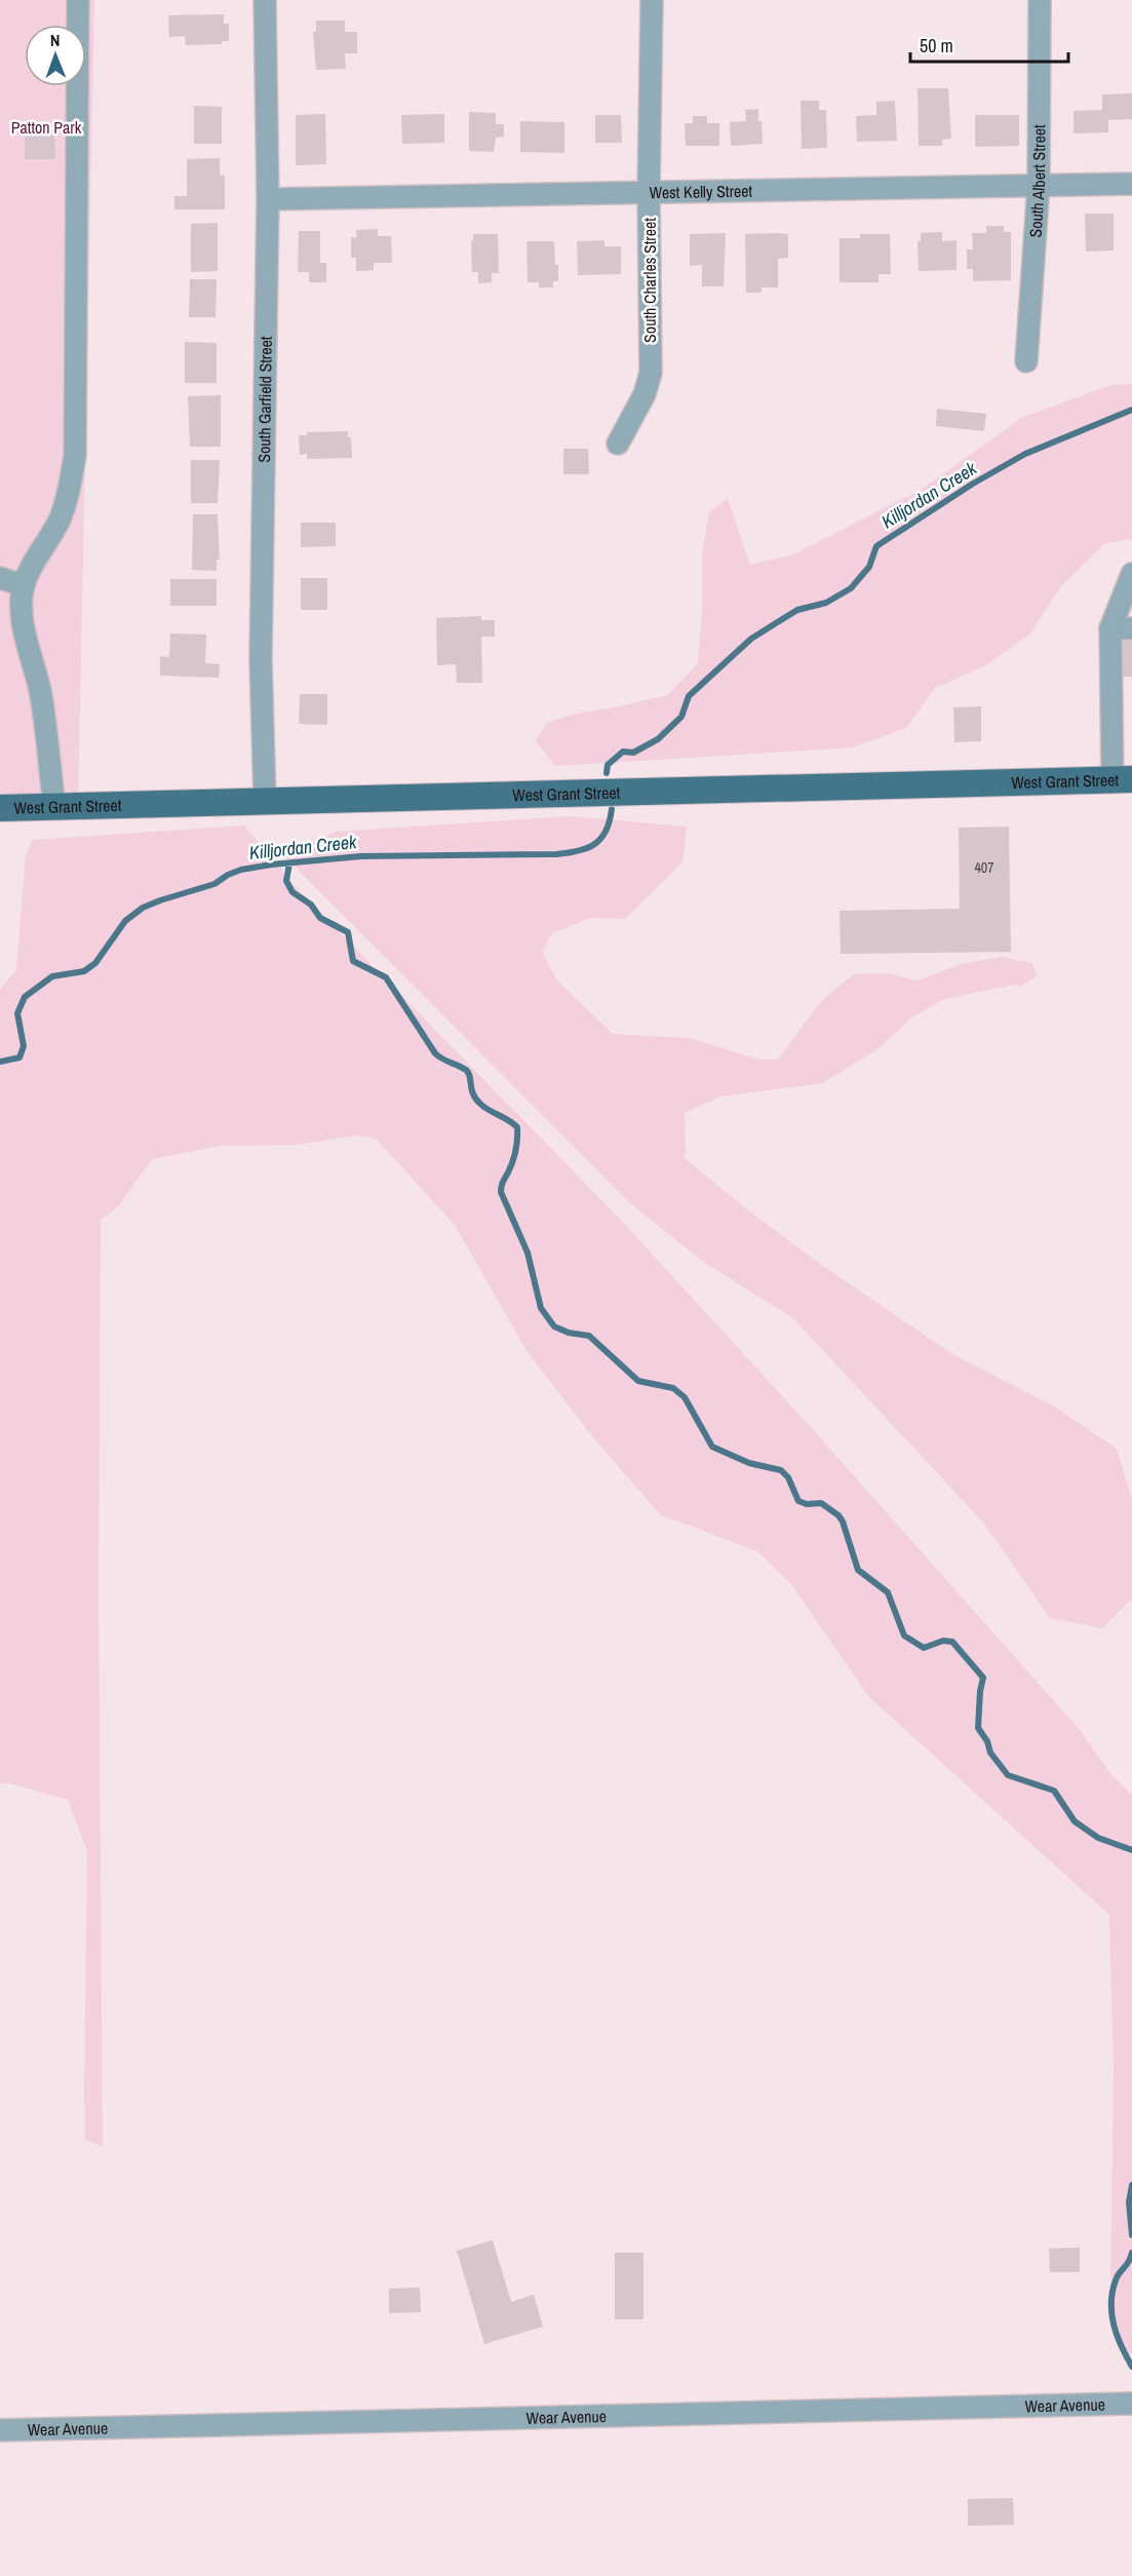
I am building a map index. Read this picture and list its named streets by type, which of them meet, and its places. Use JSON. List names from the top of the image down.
{
  "streets": {
    "main road": ["West Grant Street"],
    "street": [
      "South Albert Street",
      "West Kelly Street",
      "South Charles Street",
      "South Garfield Street",
      "Wear Avenue"
    ]
  },
  "crossings": [
    ["South Albert Street", "West Kelly Street"],
    ["West Kelly Street", "South Charles Street"],
    ["West Kelly Street", "South Garfield Street"],
    ["South Garfield Street", "West Grant Street"]
  ],
  "water": ["Killjordan Creek"],
  "parks": ["Patton Park"],
  "house_numbers": ["407"],
  "scale_bar": "50 m",
  "north": "top"
}
